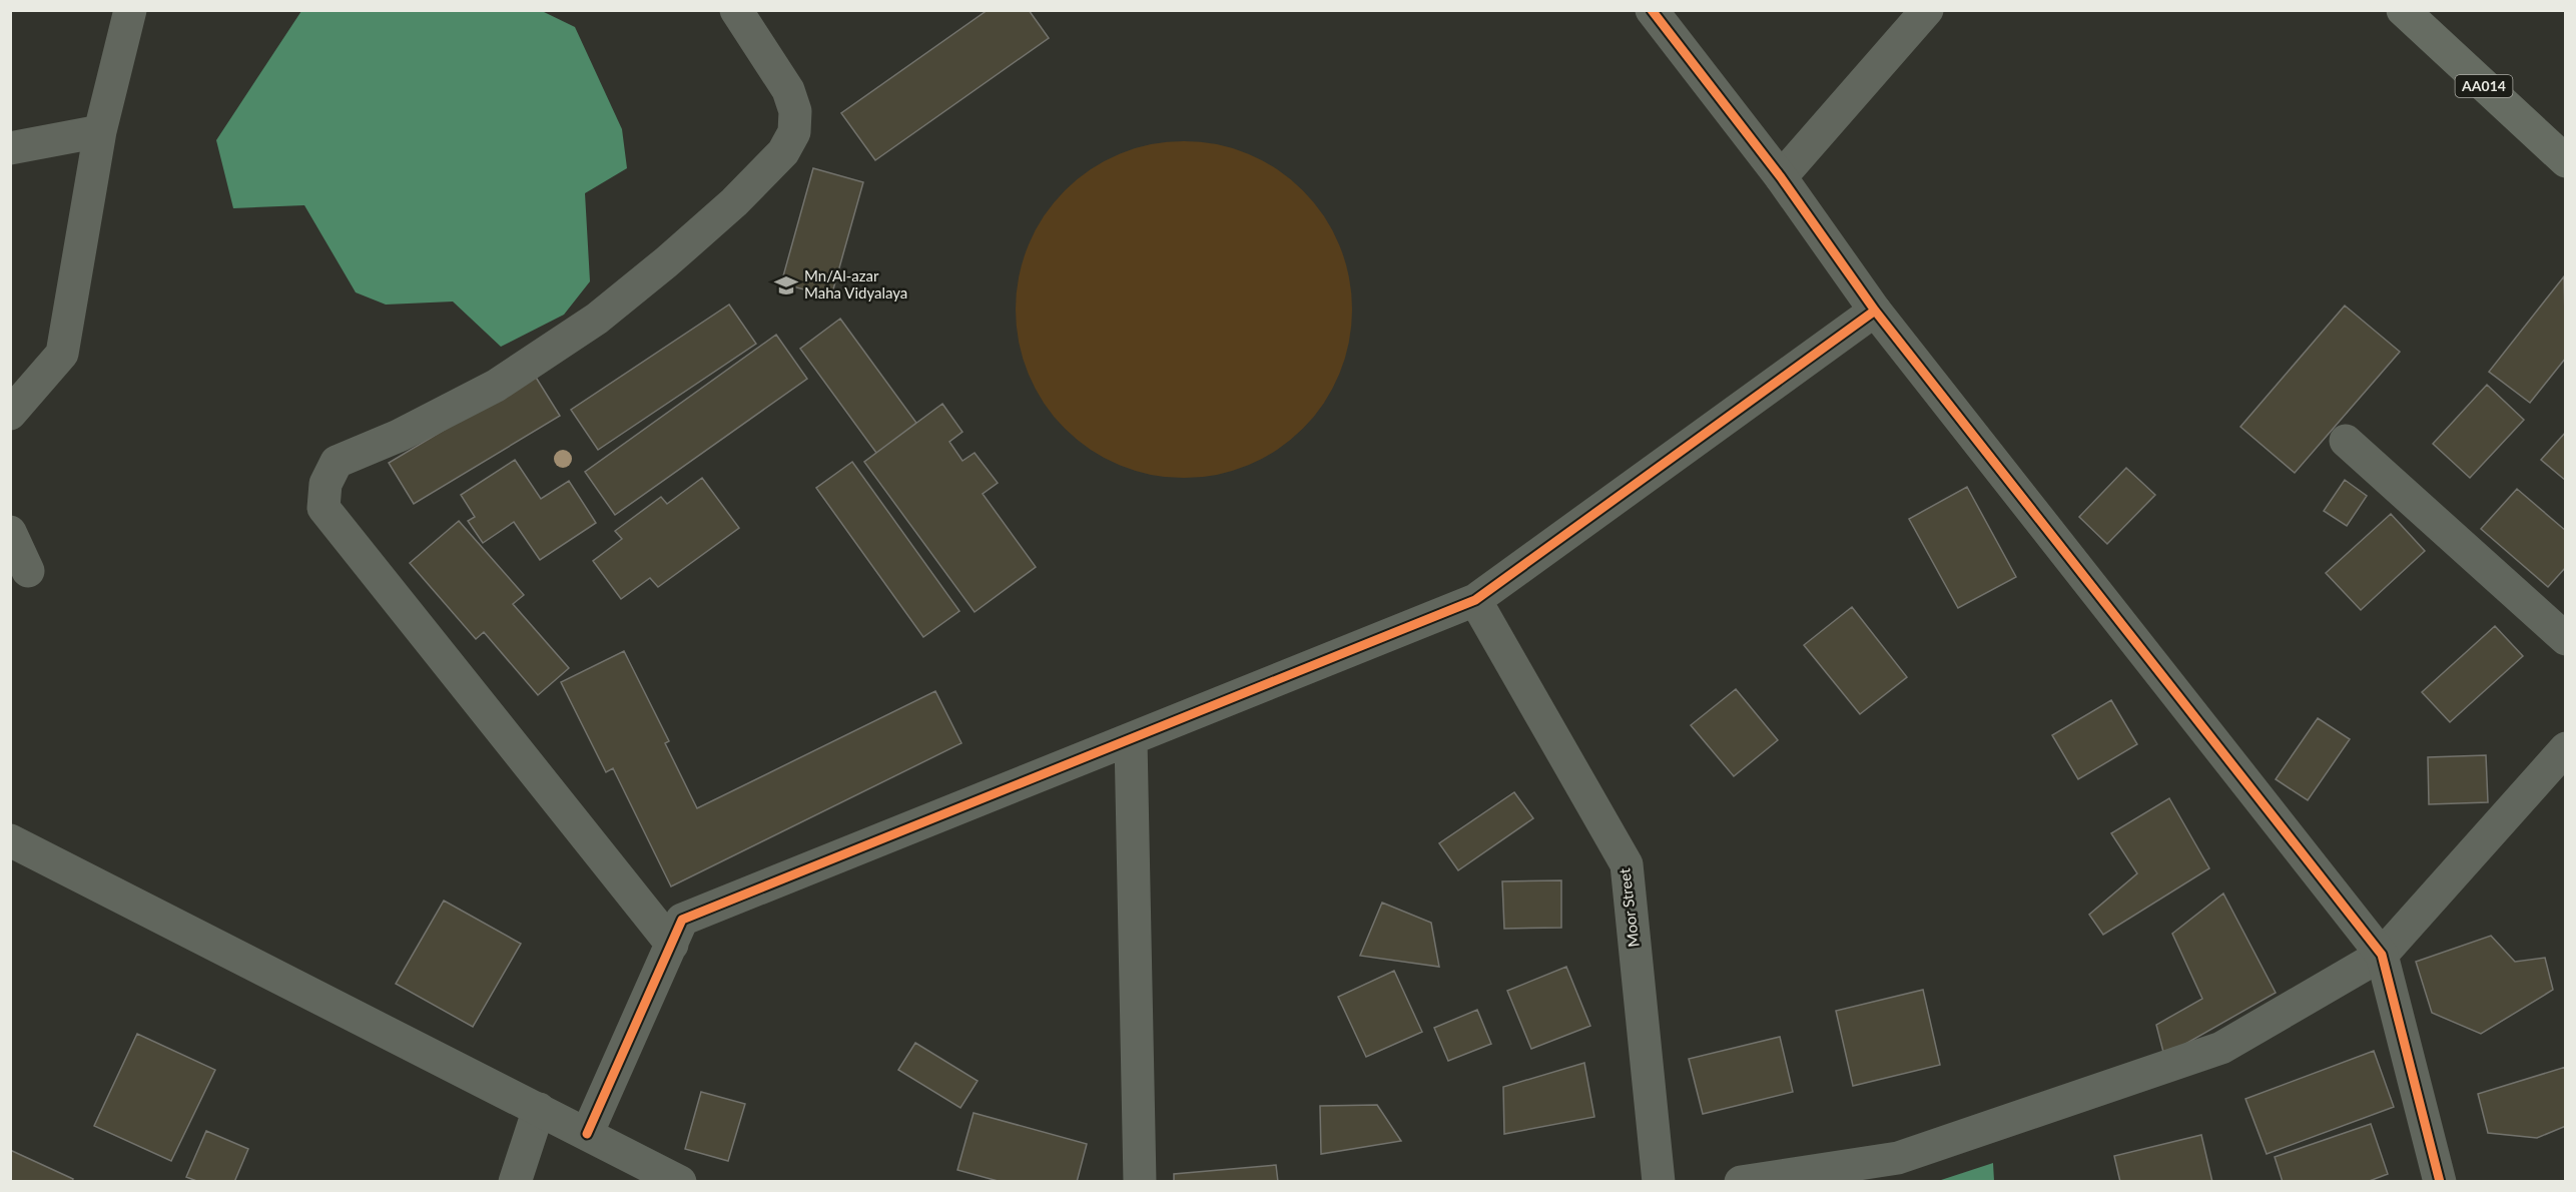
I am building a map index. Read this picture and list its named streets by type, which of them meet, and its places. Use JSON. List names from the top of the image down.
{
  "streets": {
    "highway": ["AA014"],
    "street": ["Moor Street"]
  },
  "places": {
    "school or university": ["Mn/Al-azar Maha Vidyalaya"]
  }
}
